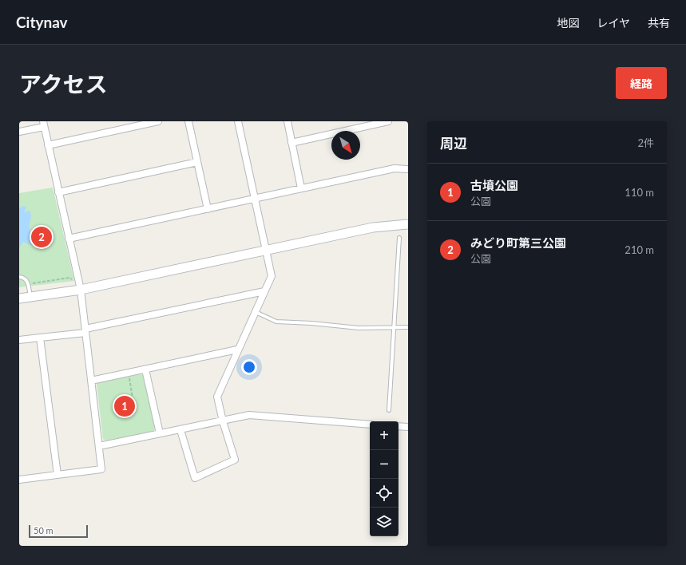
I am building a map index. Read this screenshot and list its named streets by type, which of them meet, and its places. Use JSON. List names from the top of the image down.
{
  "scale_bar": "50 m",
  "north": "bottom right",
  "page": {
    "header": "Citynav",
    "nav": ["地図", "レイヤ", "共有"],
    "title": "アクセス",
    "buttons": "経路",
    "heading": ["周辺", "2件"],
    "list": [
      {
        "mark": "1",
        "name": "古墳公園",
        "note": "公園",
        "value": "110 m"
      },
      {
        "mark": "2",
        "name": "みどり町第三公園",
        "note": "公園",
        "value": "210 m"
      }
    ],
    "pins": ["2", "1"],
    "map_buttons": ["+", "−"],
    "scale": "50 m"
  }
}
